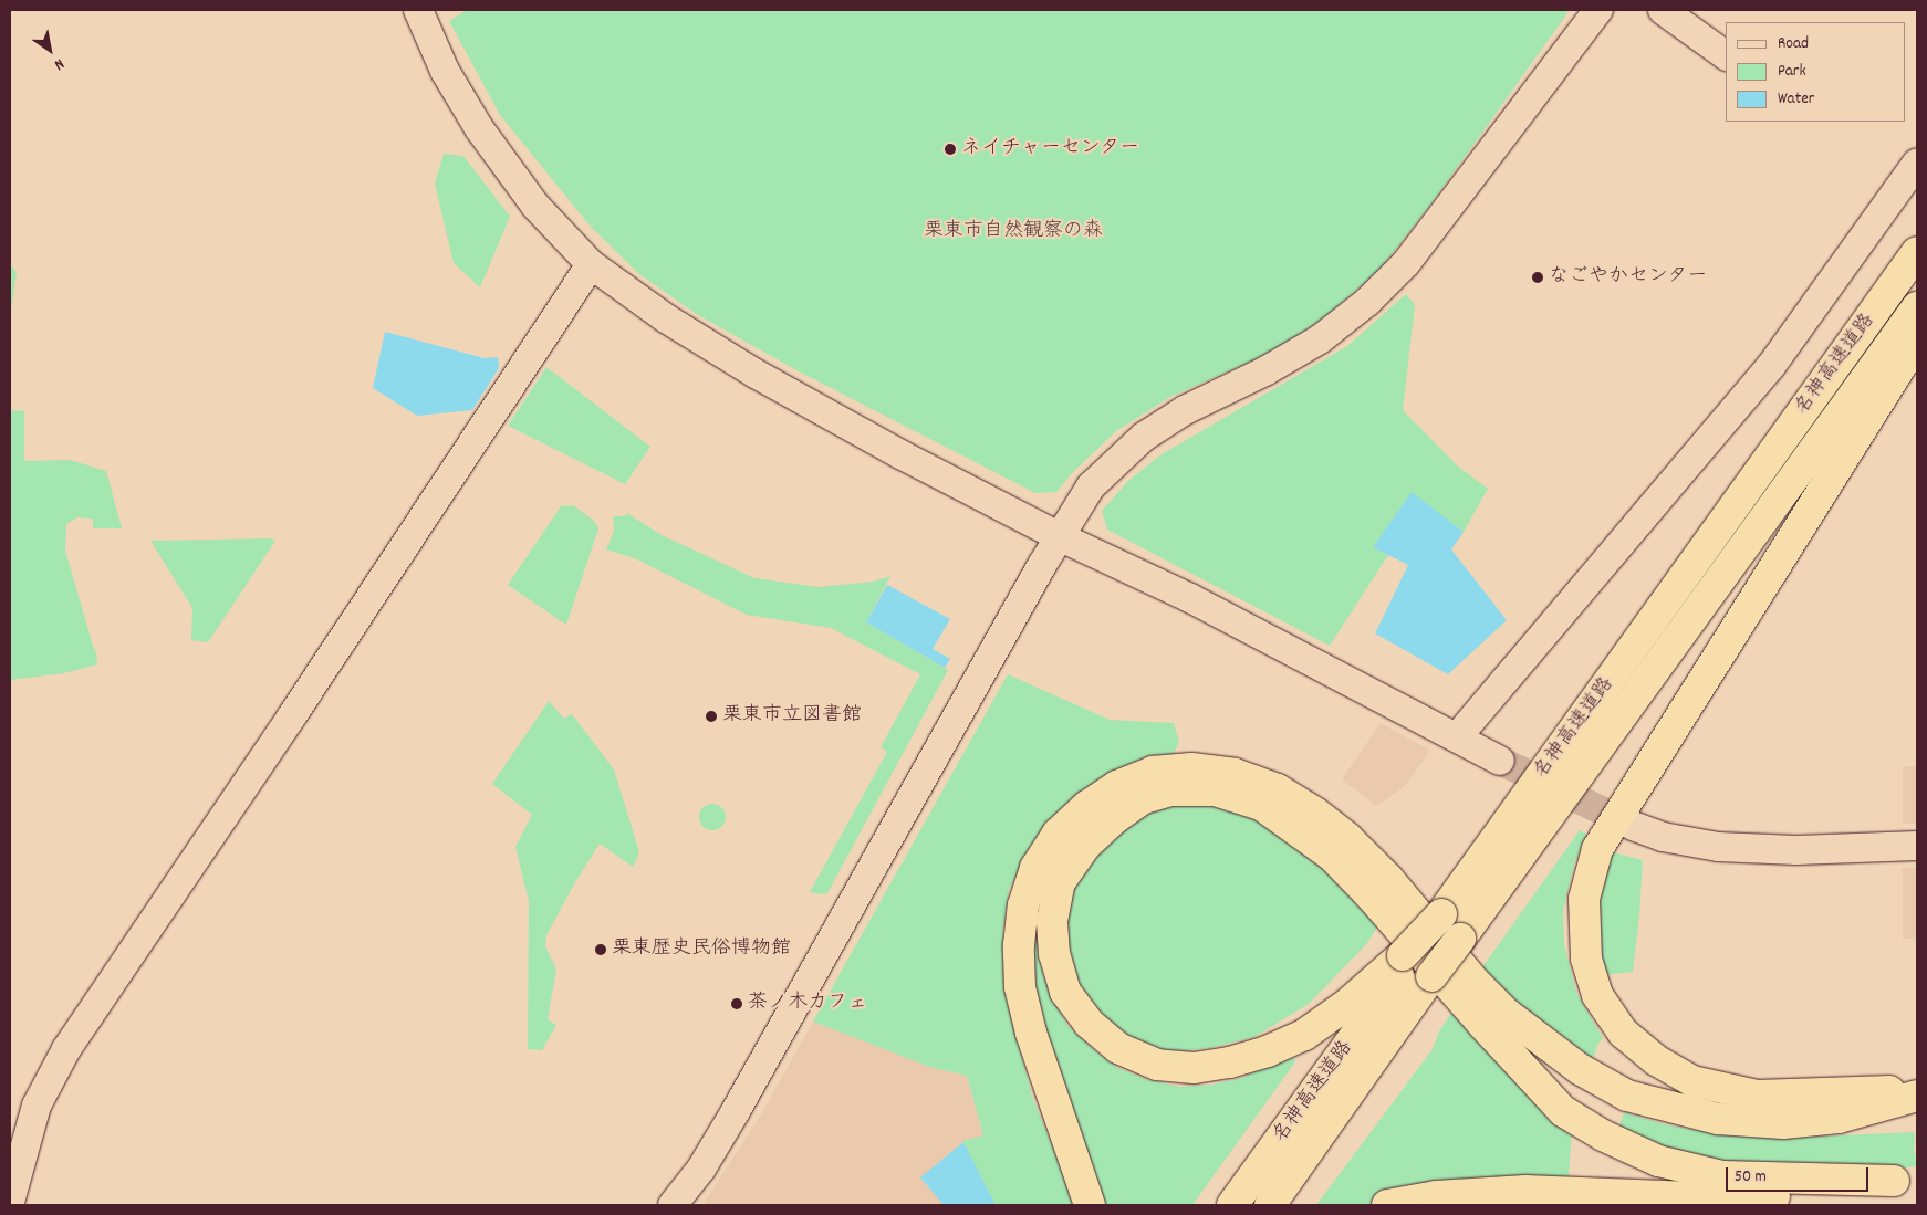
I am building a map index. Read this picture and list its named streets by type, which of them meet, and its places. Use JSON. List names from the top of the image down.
{
  "streets": {
    "highway": ["名神高速道路"]
  },
  "parks": ["栗東市自然観察の森"],
  "places": [
    "ネイチャーセンター",
    "なごやかセンター",
    "栗東市立図書館",
    "栗東歴史民俗博物館",
    "茶ノ木カフェ"
  ],
  "legend": ["Road", "Park", "Water"],
  "scale_bar": "50 m",
  "north": "bottom right"
}
